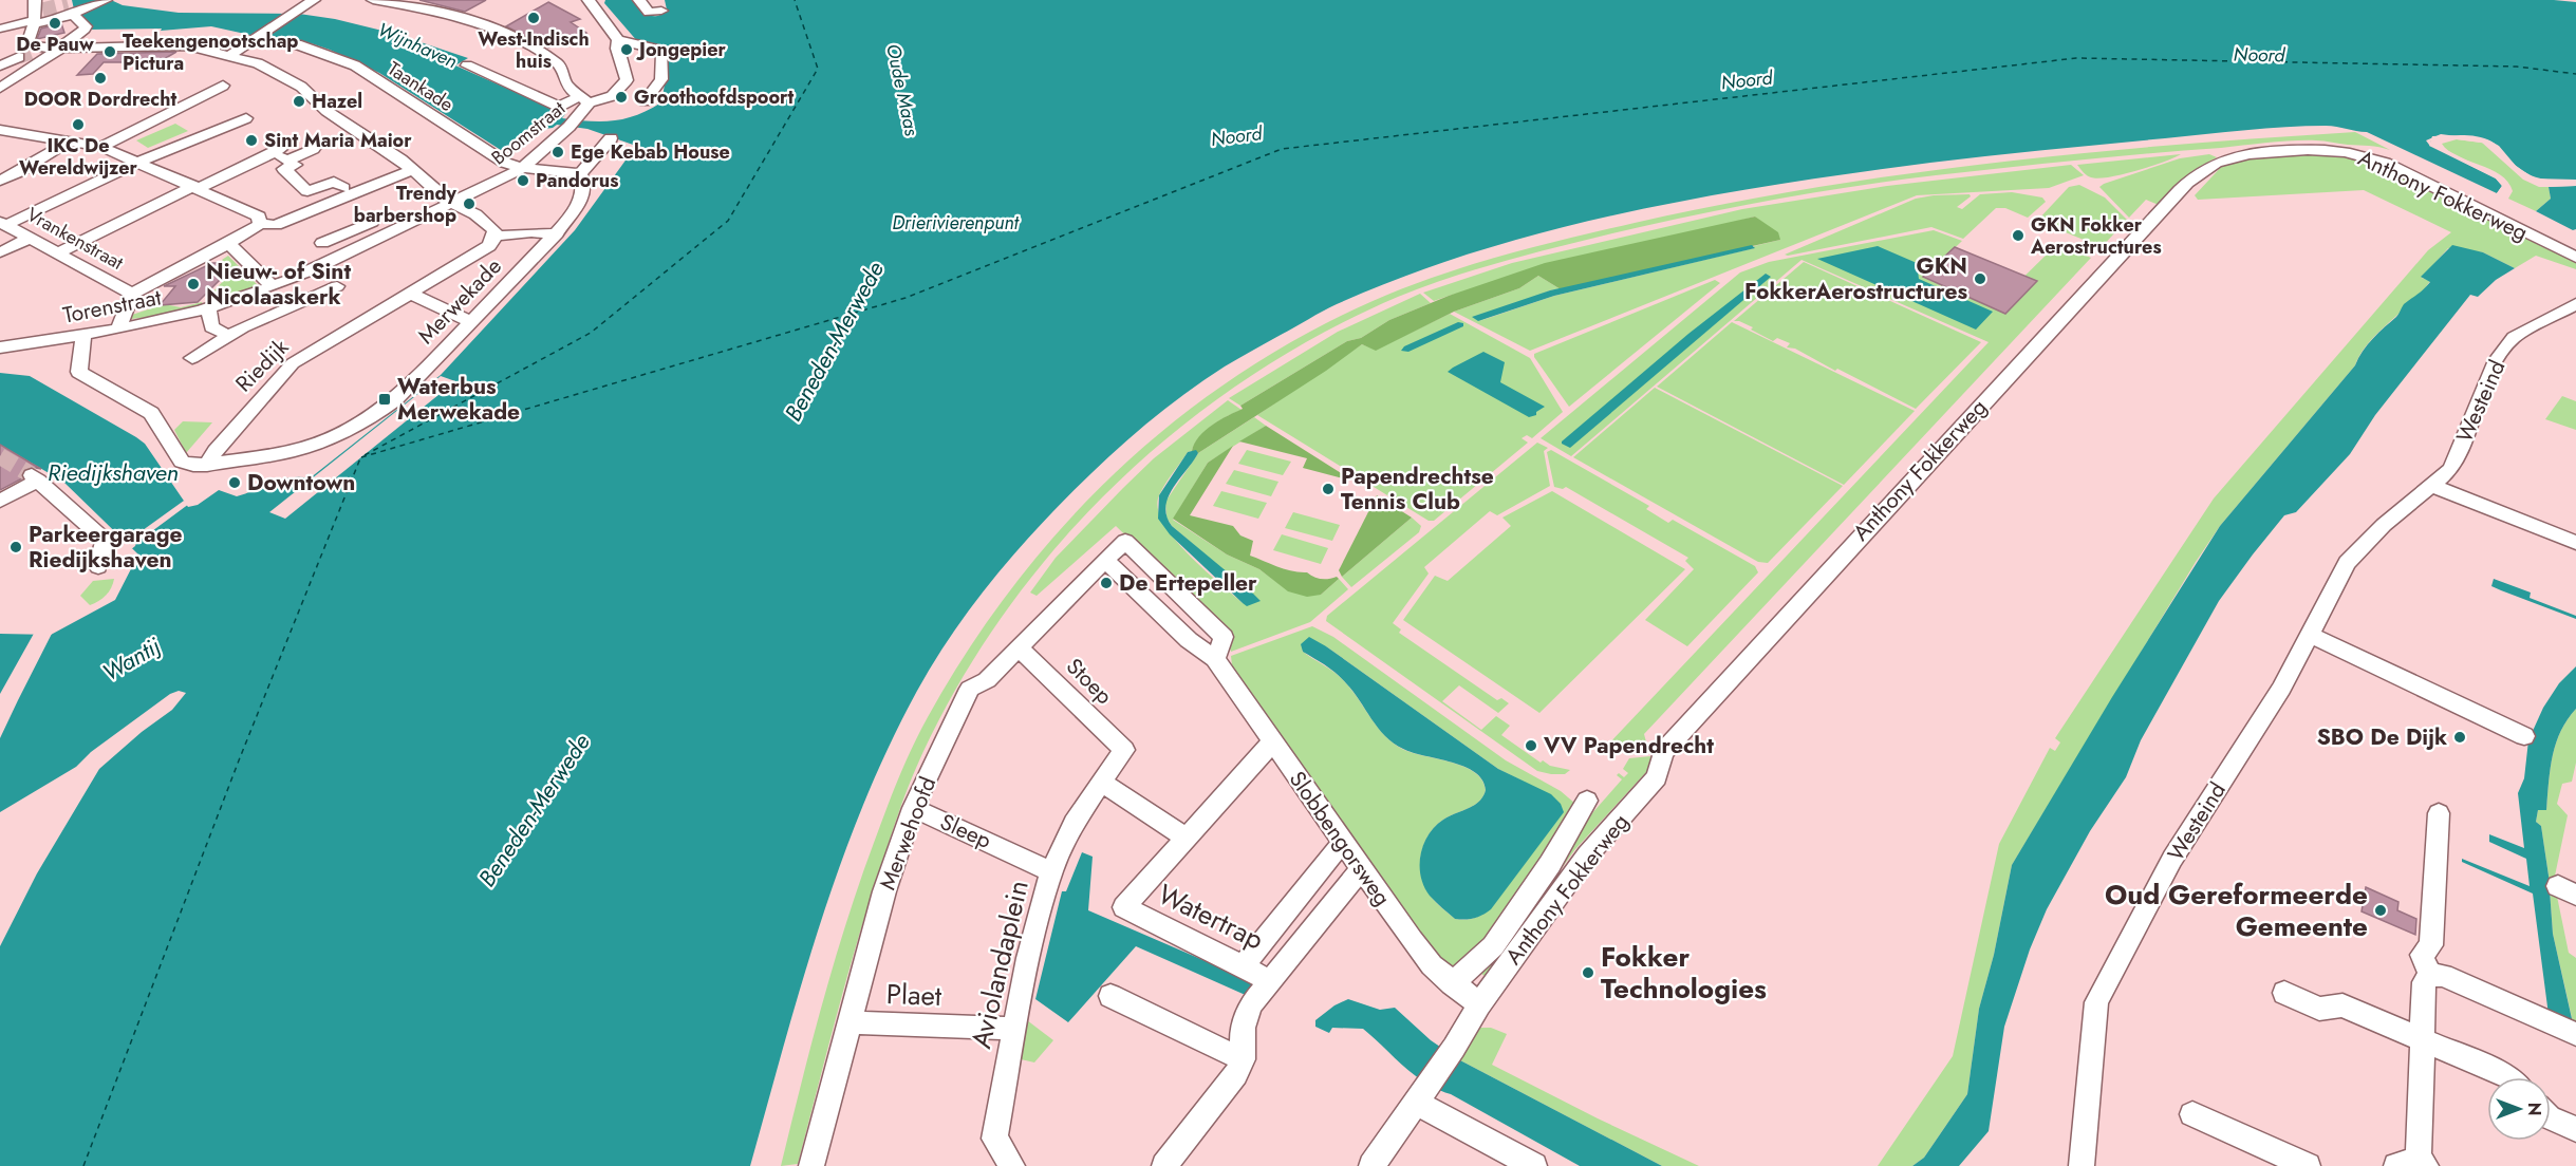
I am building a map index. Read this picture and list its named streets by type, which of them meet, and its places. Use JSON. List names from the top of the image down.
{
  "streets": {
    "street": [
      "Taankade",
      "Boomstraat",
      "Anthony Fokkerweg",
      "Vrankenstraat",
      "Merwekade",
      "Torenstraat",
      "Riedijk",
      "Westeind",
      "Stoep",
      "Sleep",
      "Merwehoofd",
      "Slobbengorsweg",
      "Watertrap",
      "Aviolandaplein",
      "Plaet"
    ]
  },
  "crossings": [
    ["Taankade", "Boomstraat"],
    ["Boomstraat", "Torenstraat"],
    ["Anthony Fokkerweg", "Slobbengorsweg"],
    ["Vrankenstraat", "Torenstraat"],
    ["Merwekade", "Riedijk"],
    ["Stoep", "Merwehoofd"],
    ["Stoep", "Aviolandaplein"],
    ["Sleep", "Merwehoofd"],
    ["Sleep", "Aviolandaplein"],
    ["Merwehoofd", "Slobbengorsweg"],
    ["Merwehoofd", "Plaet"],
    ["Aviolandaplein", "Plaet"]
  ],
  "water": [
    "Wijnhaven",
    "Noord",
    "Oude Maas",
    "Drierivierenpunt",
    "Beneden-Merwede",
    "Riedijkshaven",
    "Wantij"
  ],
  "places": {
    "other": [
      "West-Indisch huis",
      "De Pauw",
      "Jongepier",
      "Teekengenootschap Pictura",
      "DOOR Dordrecht",
      "Groothoofdspoort",
      "Hazel",
      "IKC De Wereldwijzer",
      "Sint Maria Maior",
      "Ege Kebab House",
      "Pandorus",
      "Trendy barbershop",
      "GKN Fokker Aerostructures",
      "GKN FokkerAerostructures",
      "Nieuw- of Sint Nicolaaskerk",
      "Downtown",
      "Papendrechtse Tennis Club",
      "Parkeergarage Riedijkshaven",
      "De Ertepeller",
      "SBO De Dijk",
      "VV Papendrecht",
      "Oud Gereformeerde Gemeente",
      "Fokker Technologies"
    ],
    "transit": ["Waterbus Merwekade"]
  },
  "north": "right"
}
